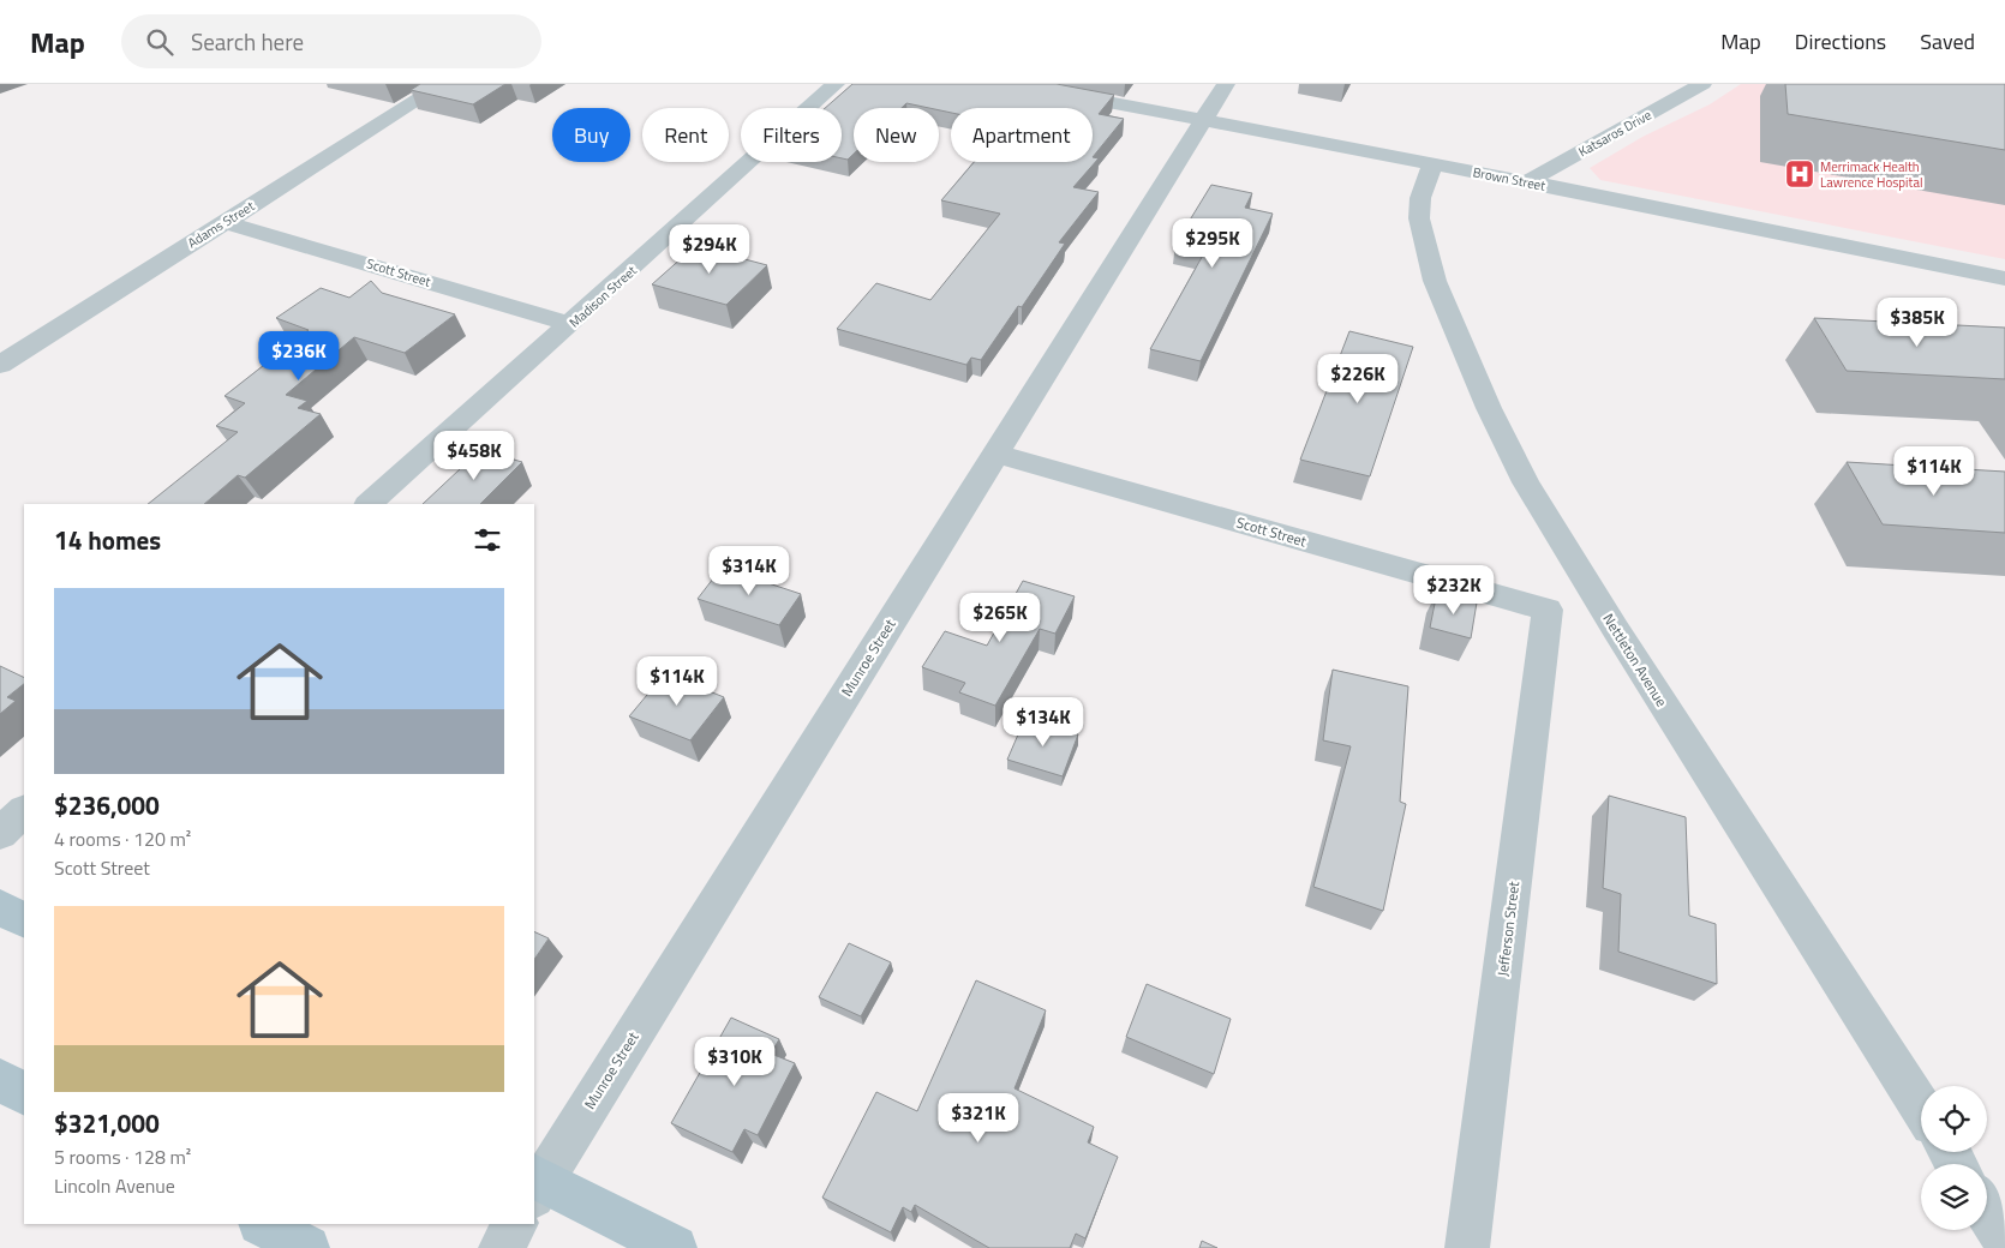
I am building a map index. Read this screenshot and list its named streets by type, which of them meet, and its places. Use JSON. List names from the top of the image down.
{
  "streets": {
    "street": [
      "Katsaros Drive",
      "Brown Street",
      "Adams Street",
      "Scott Street",
      "Madison Street",
      "Munroe Street",
      "Nettleton Avenue",
      "Jefferson Street"
    ]
  },
  "crossings": [
    ["Katsaros Drive", "Brown Street"],
    ["Brown Street", "Munroe Street"],
    ["Brown Street", "Nettleton Avenue"],
    ["Adams Street", "Scott Street"],
    ["Scott Street", "Madison Street"],
    ["Scott Street", "Munroe Street"],
    ["Scott Street", "Jefferson Street"]
  ],
  "places": {
    "hospital": ["Merrimack Health Lawrence Hospital"]
  },
  "page": {
    "header": "Map",
    "search": "Search here",
    "nav": ["Map", "Directions", "Saved"],
    "chip": [
      "Buy",
      "Rent",
      "Filters",
      "New",
      "Apartment"
    ],
    "price": [
      "$295K",
      "$294K",
      "$385K",
      "$236K",
      "$226K",
      "$458K",
      "$114K",
      "$314K",
      "$232K",
      "$265K",
      "$114K",
      "$134K",
      "$310K",
      "$321K"
    ],
    "heading": "14 homes",
    "list": [
      {
        "name": "$236,000",
        "note": "4 rooms · 120 m² · Scott Street"
      },
      {
        "name": "$321,000",
        "note": "5 rooms · 128 m² · Lincoln Avenue"
      }
    ]
  }
}
